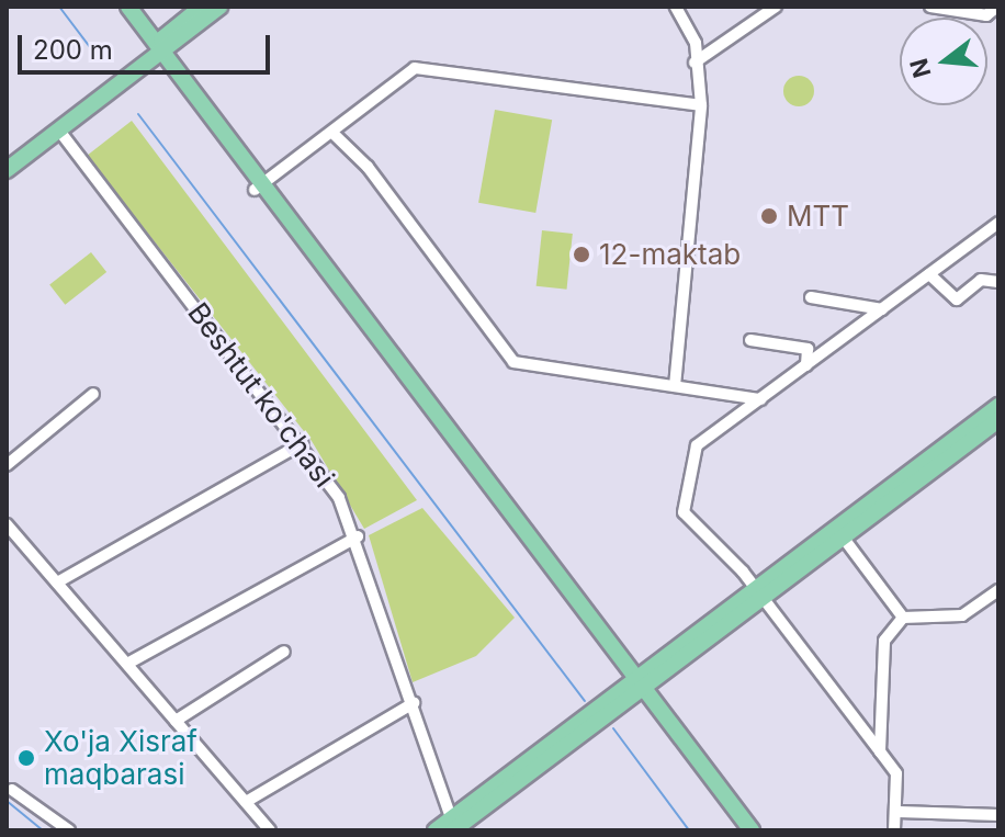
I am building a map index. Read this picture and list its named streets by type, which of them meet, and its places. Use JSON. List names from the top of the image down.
{
  "streets": {
    "street": ["Beshtut ko'chasi"]
  },
  "places": ["MTT", "12-maktab", "Xo'ja Xisraf maqbarasi"],
  "scale_bar": "200 m",
  "north": "left"
}
